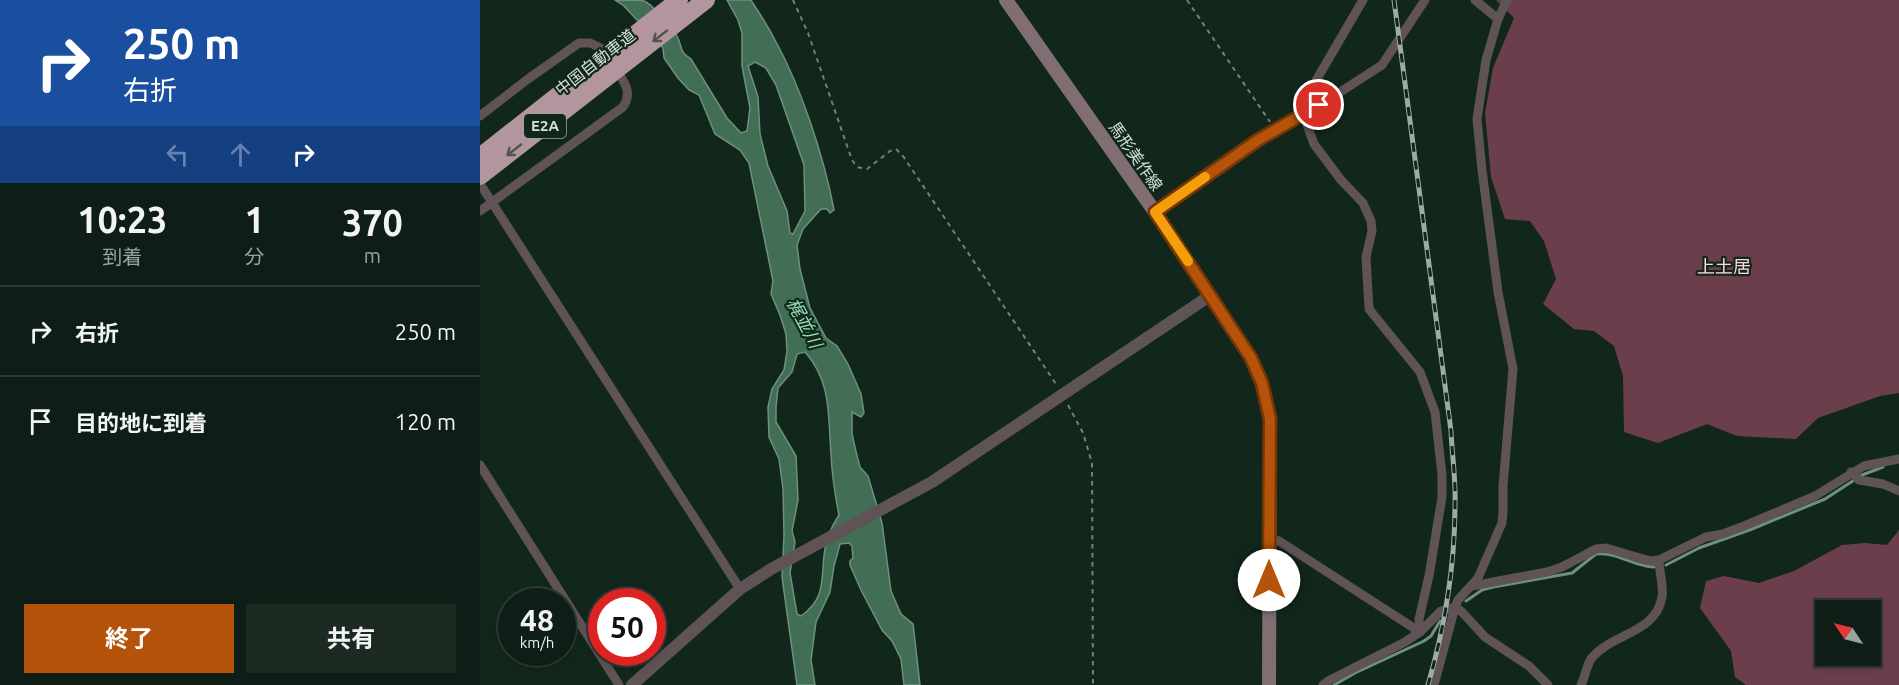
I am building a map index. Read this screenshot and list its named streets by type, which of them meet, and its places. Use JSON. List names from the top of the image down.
{
  "streets": {
    "highway": ["中国自動車道", "E2A"],
    "main road": ["馬形美作線"]
  },
  "districts": ["上土居"],
  "water": ["梶並川"],
  "north": "top left",
  "page": {
    "turn": ["250 m", "右折"],
    "eta": [
      "10:23",
      "到着",
      "1",
      "分",
      "370",
      "m"
    ],
    "list": [
      {
        "name": "右折",
        "value": "250 m"
      },
      {
        "name": "目的地に到着",
        "value": "120 m"
      }
    ],
    "speed": "48 km/h",
    "limit": "50",
    "buttons": ["終了", "共有"]
  }
}
